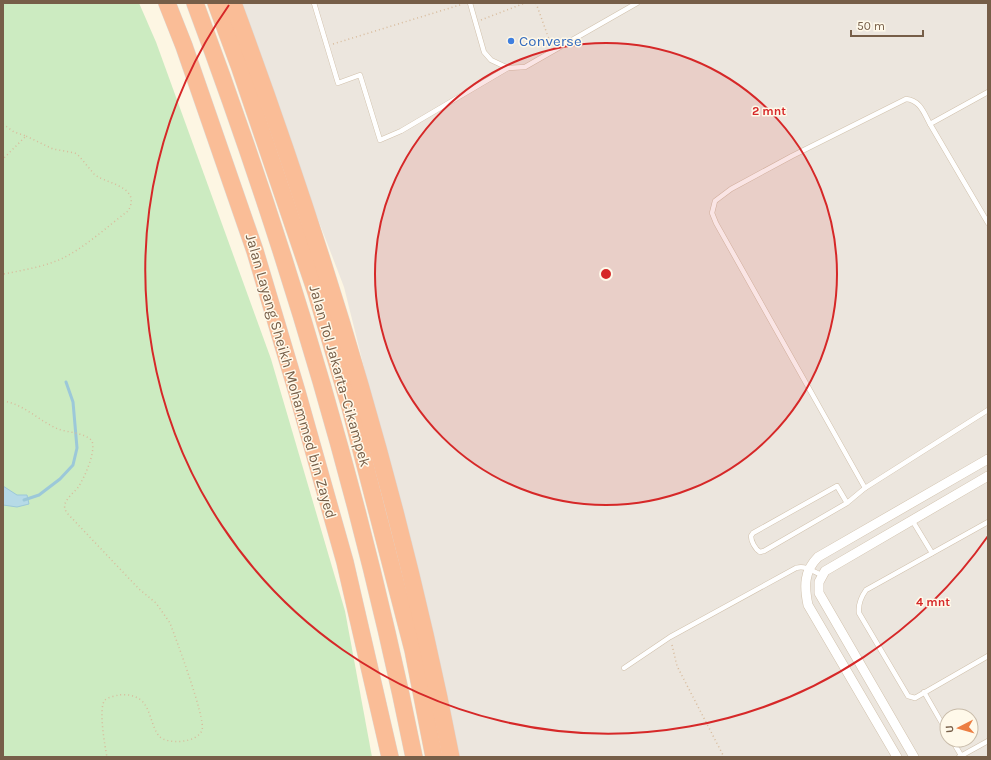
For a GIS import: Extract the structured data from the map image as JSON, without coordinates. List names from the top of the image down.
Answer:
{
  "streets": {
    "highway": ["Jalan Layang Sheikh Mohammed bin Zayed", "Jalan Tol Jakarta–Cikampek"]
  },
  "places": ["Converse"],
  "scale_bar": "50 m",
  "north": "left",
  "rings": ["2 mnt", "4 mnt"]
}
